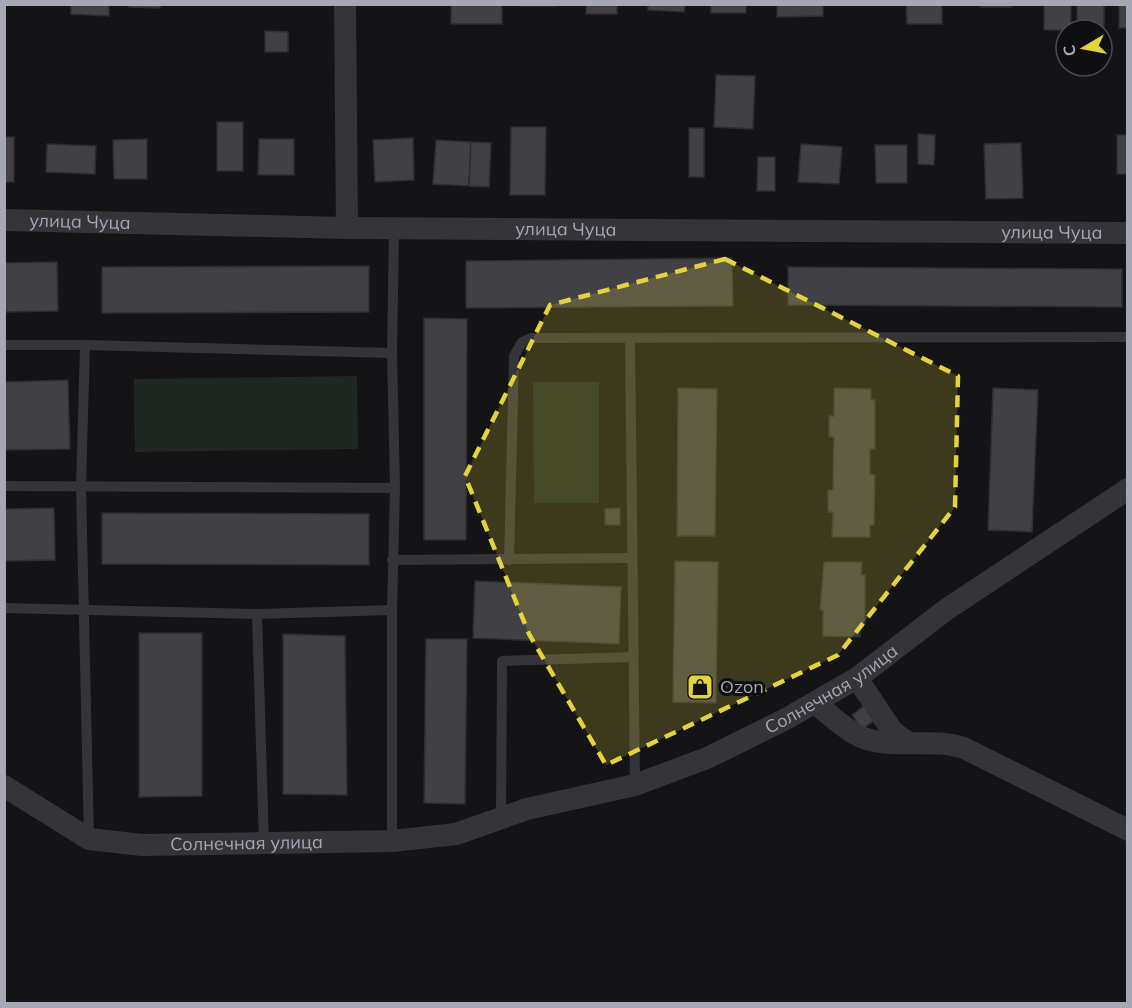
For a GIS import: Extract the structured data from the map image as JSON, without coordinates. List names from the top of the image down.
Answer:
{
  "streets": {
    "street": ["улица Чуца", "Солнечная улица"]
  },
  "places": {
    "shop": ["Ozon"]
  },
  "north": "left"
}
